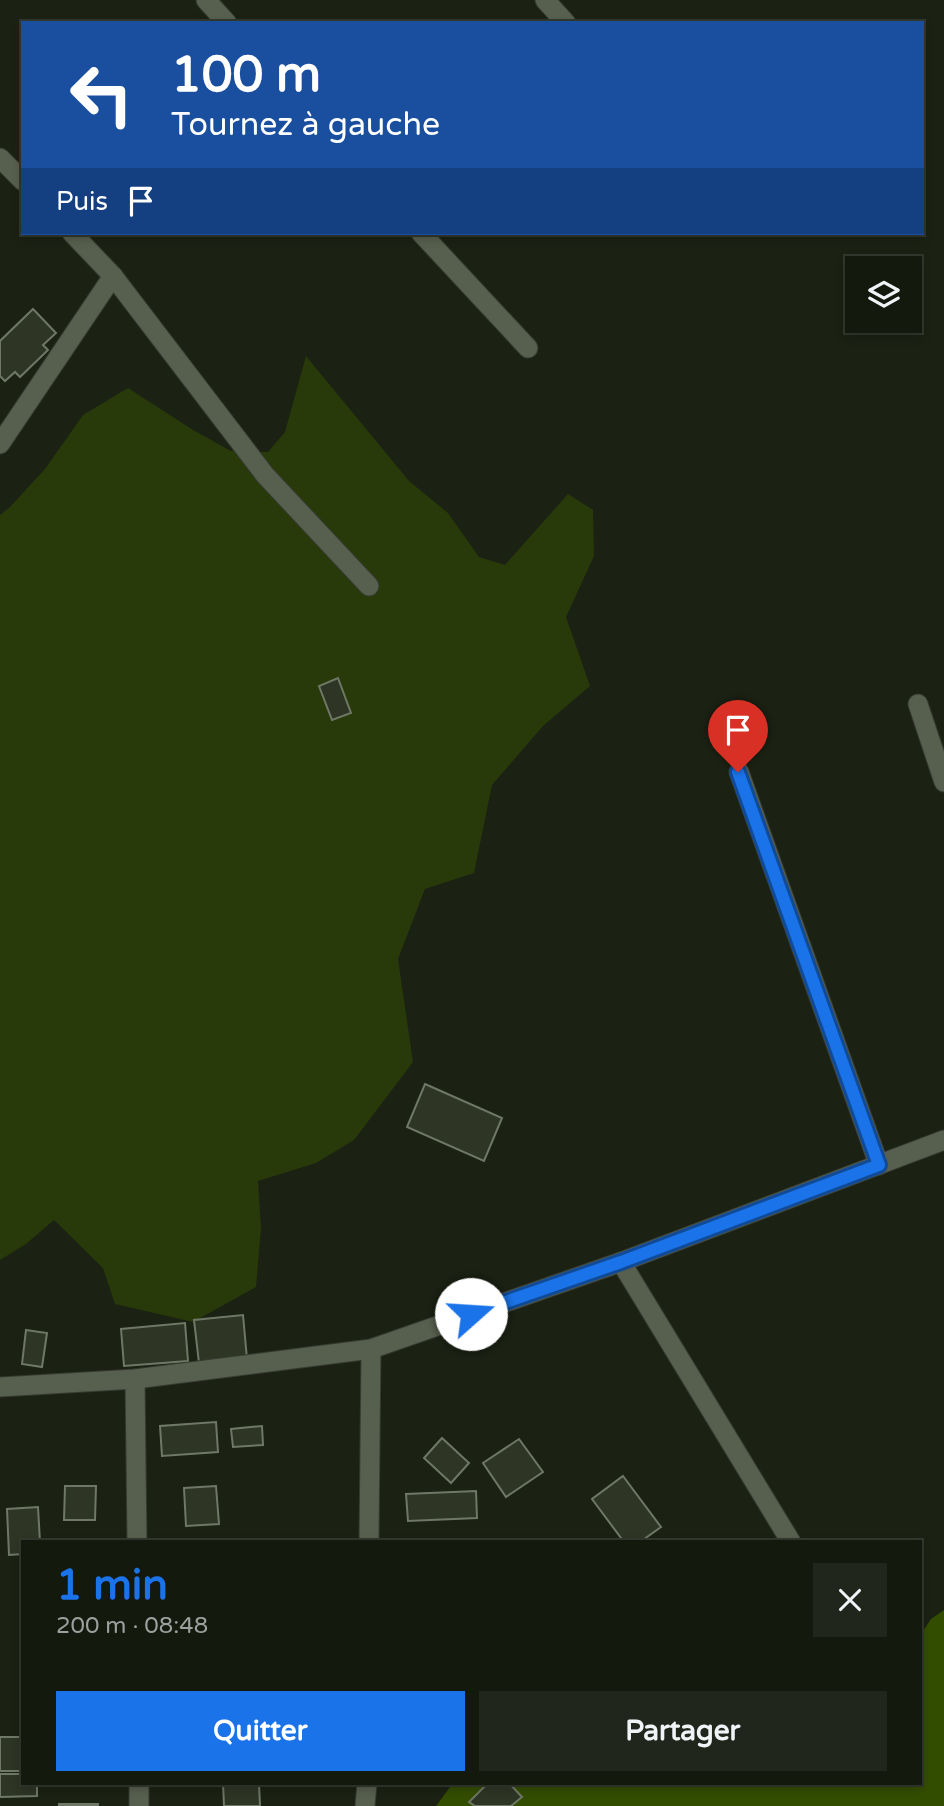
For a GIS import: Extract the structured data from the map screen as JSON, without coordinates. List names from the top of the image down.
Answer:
{
  "page": {
    "turn": ["100 m", "Tournez à gauche"],
    "then": "Puis",
    "heading": ["1 min", "200 m · 08:48"],
    "buttons": ["Quitter", "Partager"]
  }
}
